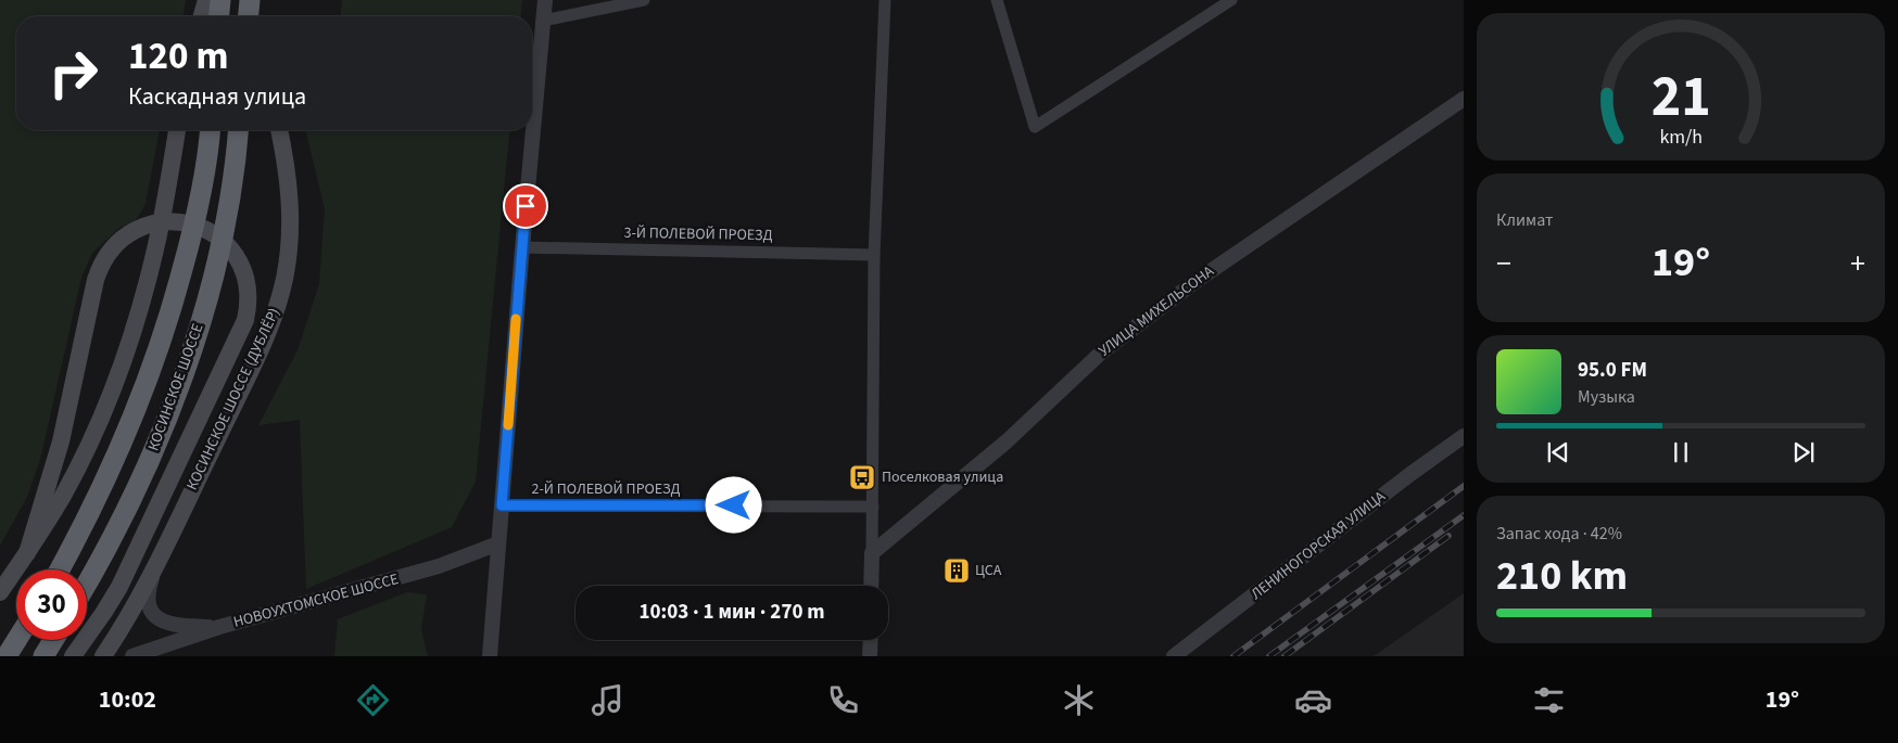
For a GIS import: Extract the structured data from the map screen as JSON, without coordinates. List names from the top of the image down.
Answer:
{
  "streets": {
    "highway": ["КОСИНСКОЕ ШОССЕ"],
    "main road": ["КОСИНСКОЕ ШОССЕ (ДУБЛЁР)"],
    "street": [
      "3-Й ПОЛЕВОЙ ПРОЕЗД",
      "УЛИЦА МИХЕЛЬСОНА",
      "2-Й ПОЛЕВОЙ ПРОЕЗД",
      "ЛЕНИНОГОРСКАЯ УЛИЦА",
      "НОВОУХТОМСКОЕ ШОССЕ"
    ]
  },
  "places": {
    "bus stop": ["Поселковая улица"],
    "building": ["ЦСА"]
  },
  "page": {
    "turn": ["120 m", "Каскадная улица"],
    "tile": [
      "Климат",
      ["Запас хода · 42%", "210 km"]
    ],
    "heat": ["−", "19°", "+"],
    "song": ["95.0 FM", "Музыка"],
    "limit": "30",
    "trip": "10:03 · 1 мин · 270 m",
    "tabs": ["10:02", "19°"],
    "gauge": ["21", "km/h"]
  }
}
